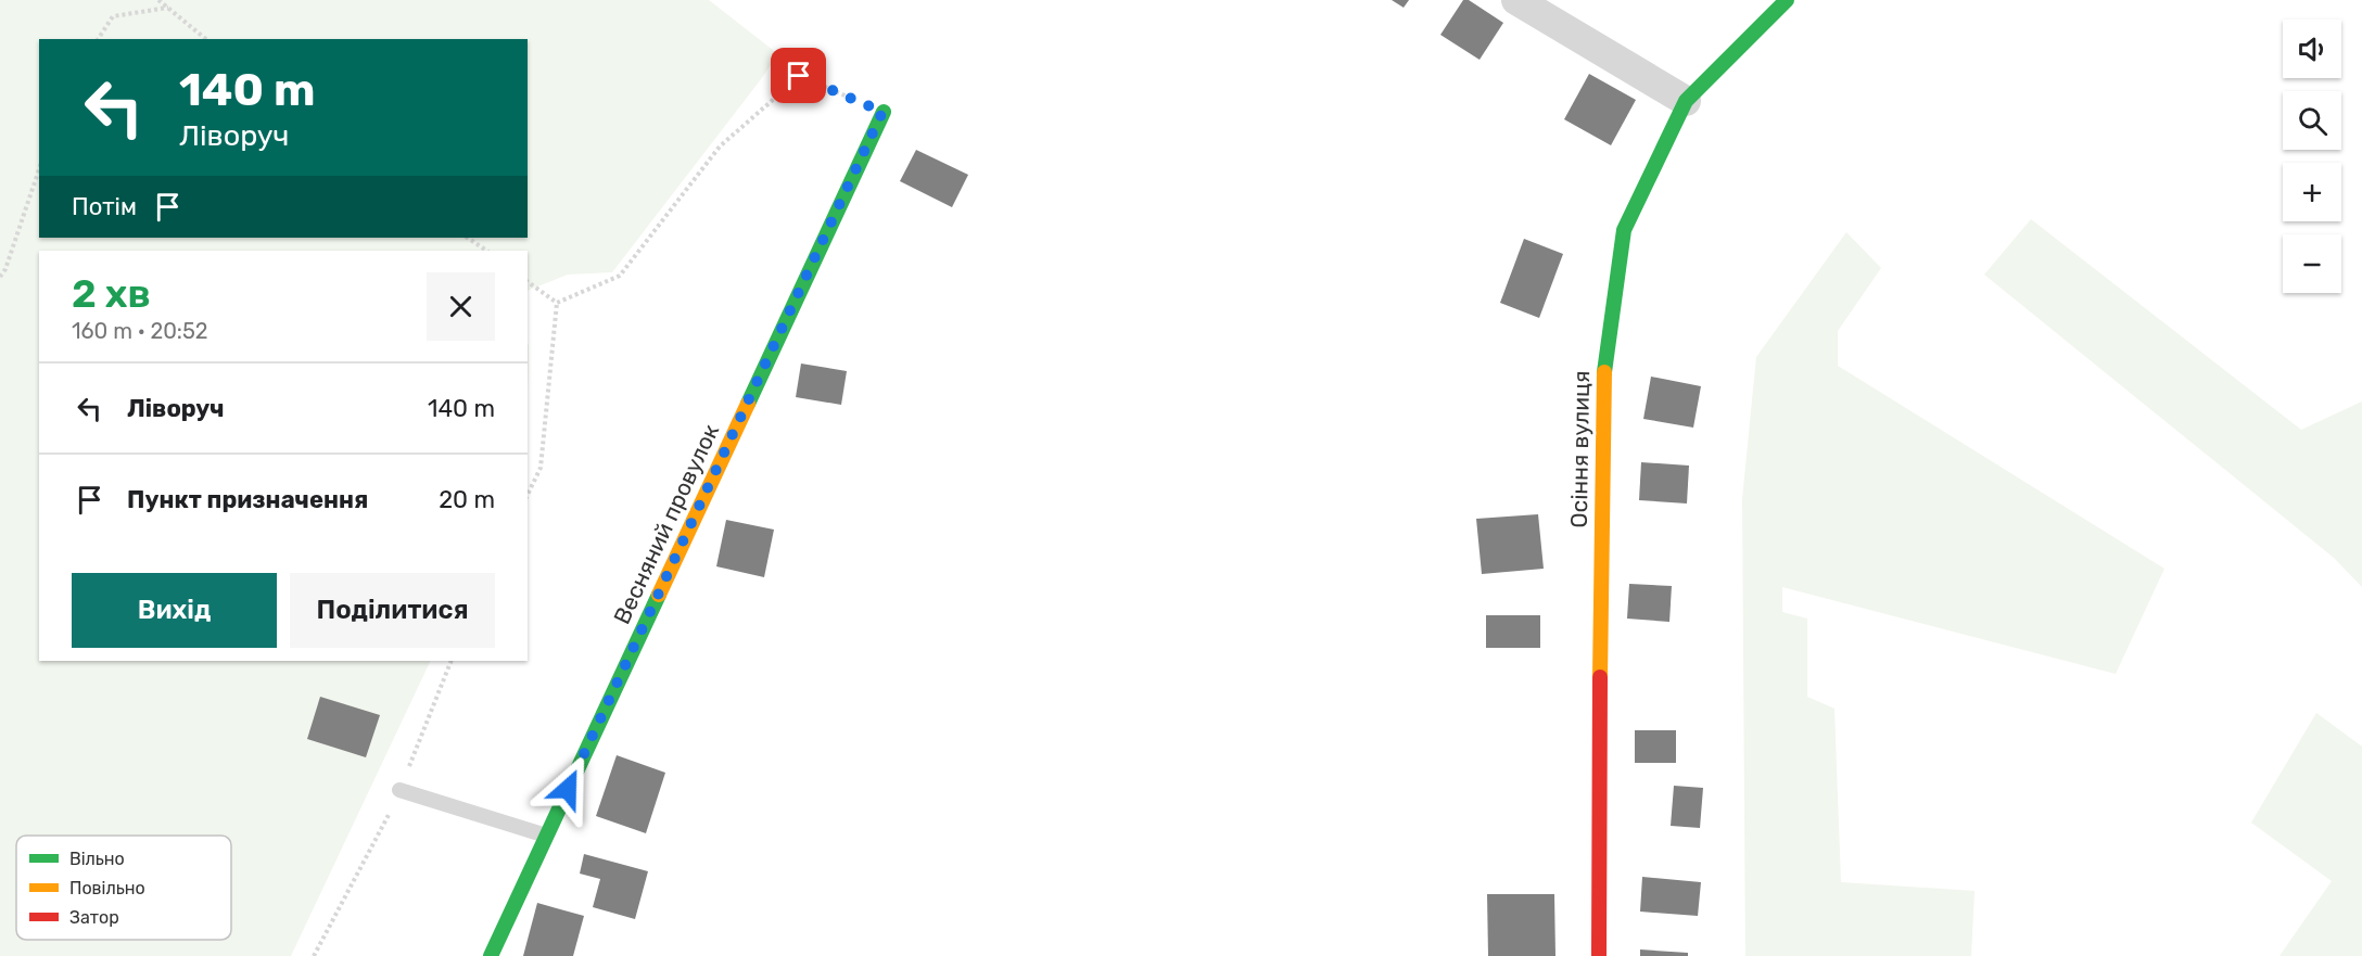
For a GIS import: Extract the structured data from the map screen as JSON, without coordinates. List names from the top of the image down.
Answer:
{
  "streets": {
    "street": ["Осіння вулиця", "Весняний провулок"]
  },
  "legend": ["Вільно", "Повільно", "Затор"],
  "page": {
    "map_buttons": ["+", "−"],
    "turn": ["140 m", "Ліворуч"],
    "then": "Потім",
    "heading": ["2 хв", "160 m · 20:52"],
    "list": [
      {
        "name": "Ліворуч",
        "value": "140 m"
      },
      {
        "name": "Пункт призначення",
        "value": "20 m"
      }
    ],
    "buttons": ["Вихід", "Поділитися"]
  }
}
